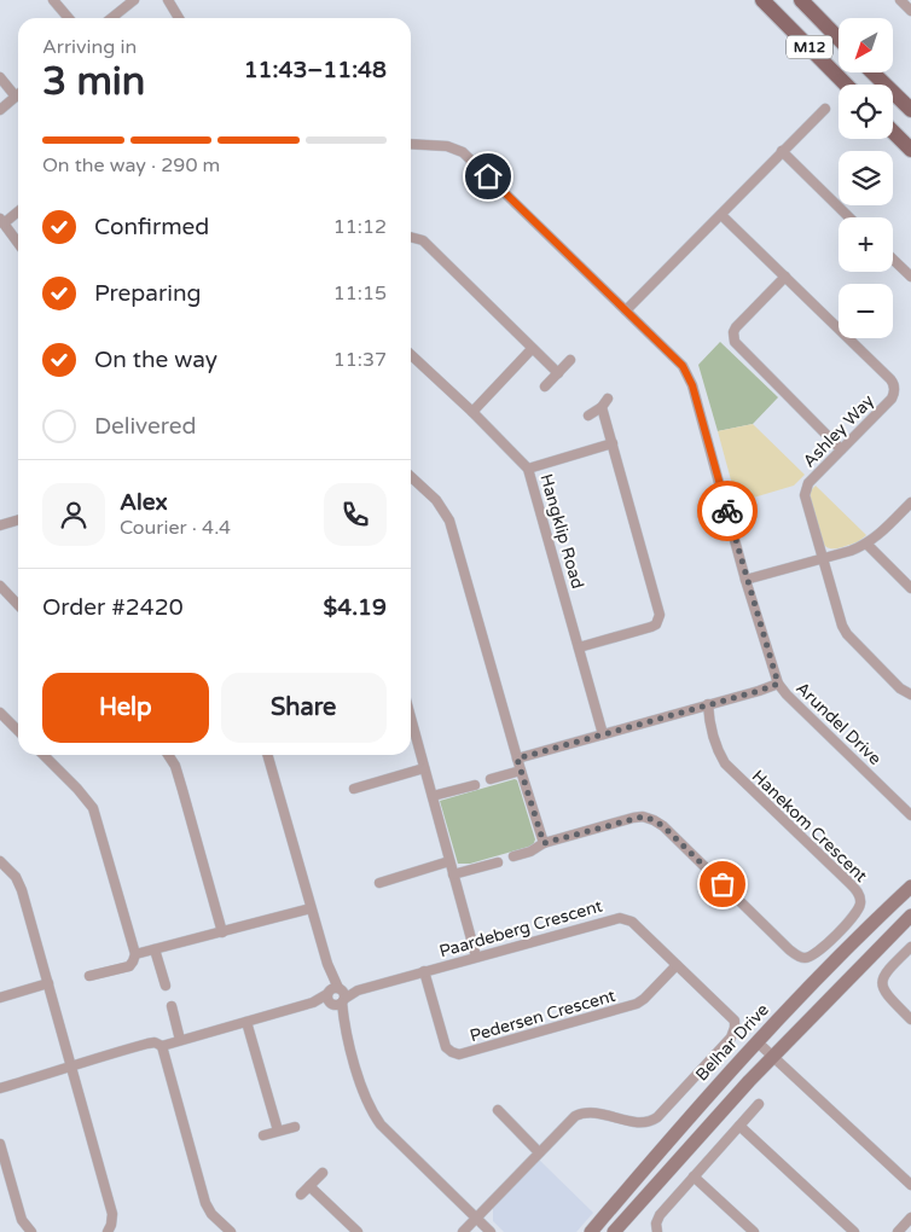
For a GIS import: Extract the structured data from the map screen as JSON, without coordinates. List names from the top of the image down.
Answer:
{
  "streets": {
    "main road": ["M12", "Belhar Drive"],
    "street": [
      "Ashley Way",
      "Hangklip Road",
      "Arundel Drive",
      "Hanekom Crescent",
      "Paardeberg Crescent",
      "Pedersen Crescent"
    ]
  },
  "crossings": [
    ["Paardeberg Crescent", "Pedersen Crescent"]
  ],
  "north": "bottom left",
  "page": {
    "map_buttons": ["+", "−"],
    "heading": ["3 min", "Arriving in", "11:43–11:48"],
    "panel": [
      "Alex",
      "Courier · 4.4",
      "Order #2420",
      "$4.19"
    ],
    "bar": "On the way · 290 m",
    "list": [
      ["Confirmed", "11:12"],
      ["Preparing", "11:15"],
      ["On the way", "11:37"],
      "Delivered"
    ],
    "buttons": ["Help", "Share"]
  }
}
